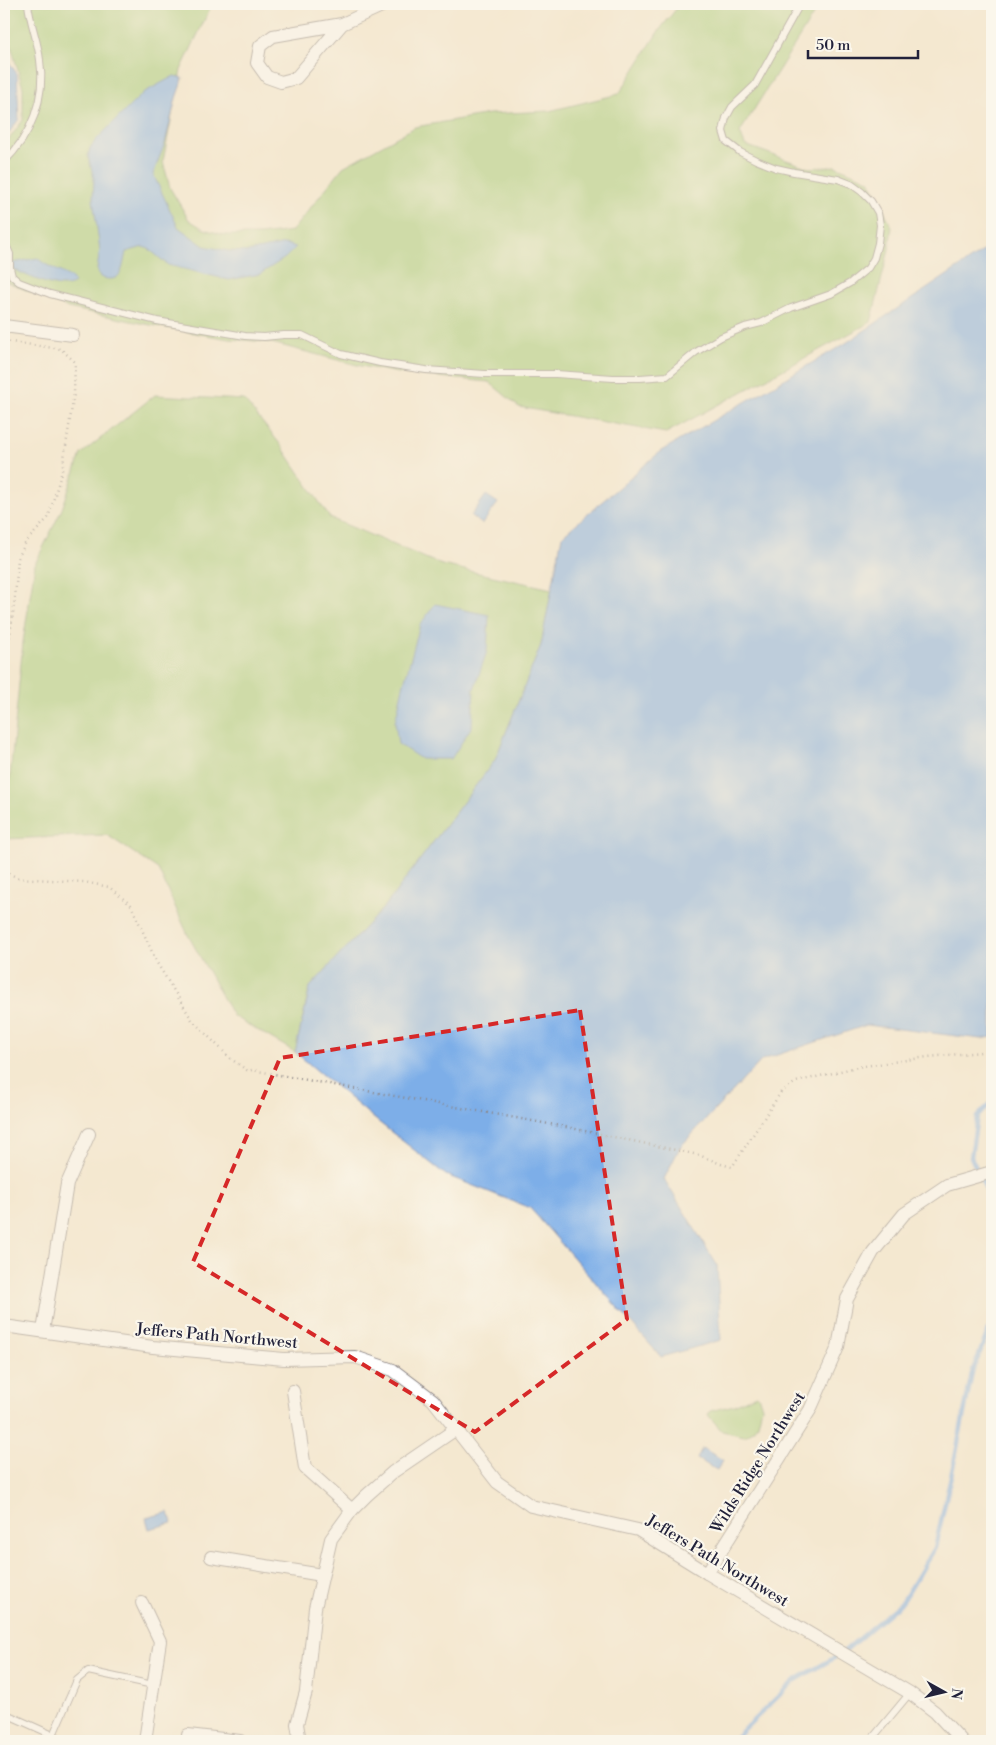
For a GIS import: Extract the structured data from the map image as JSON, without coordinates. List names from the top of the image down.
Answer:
{
  "streets": {
    "street": ["Jeffers Path Northwest", "Wilds Ridge Northwest"]
  },
  "crossings": [
    ["Jeffers Path Northwest", "Wilds Ridge Northwest"]
  ],
  "scale_bar": "50 m",
  "north": "right"
}
